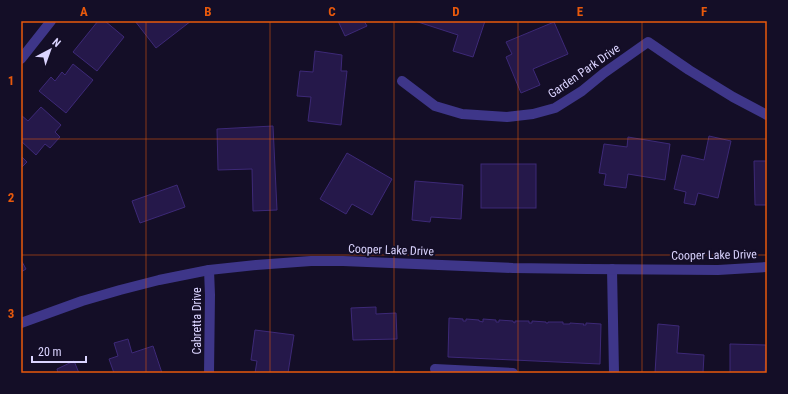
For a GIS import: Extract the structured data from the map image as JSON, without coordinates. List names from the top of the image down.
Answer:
{
  "streets": {
    "street": ["Garden Park Drive", "Cooper Lake Drive", "Cabretta Drive"]
  },
  "crossings": [
    ["Cooper Lake Drive", "Cabretta Drive"]
  ],
  "scale_bar": "20 m",
  "north": "top right",
  "grid": {
    "columns": [
      "A",
      "B",
      "C",
      "D",
      "E",
      "F"
    ],
    "rows": ["1", "2", "3"]
  }
}
